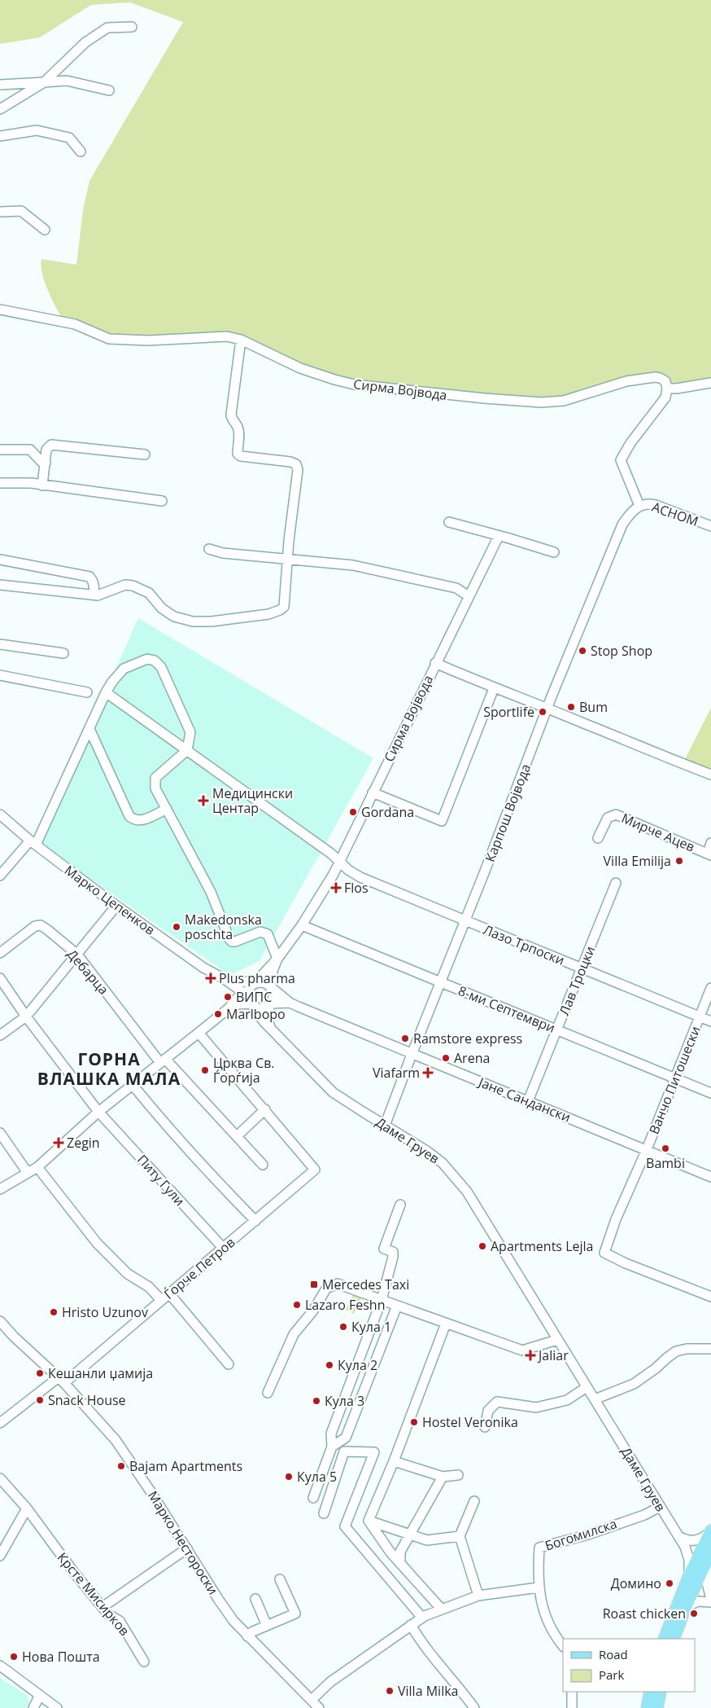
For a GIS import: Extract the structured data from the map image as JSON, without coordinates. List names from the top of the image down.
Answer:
{
  "streets": {
    "street": [
      "Сирма Војвода",
      "АСНОМ",
      "Карпош Војвода",
      "Мирче Ацев",
      "Марко Цепенков",
      "Лазо Трпоски",
      "Дебарца",
      "Лав Троцки",
      "8-ми Септември",
      "Ванчо Питошески",
      "Јане Сандански",
      "Даме Груев",
      "Питу Гули",
      "Ѓорче Петров",
      "Богомилска",
      "Марко Нестороски",
      "Крсте Мисирков"
    ]
  },
  "crossings": [
    ["Сирма Војвода", "Лазо Трпоски"],
    ["Сирма Војвода", "8-ми Септември"],
    ["Сирма Војвода", "Јане Сандански"],
    ["Сирма Војвода", "Даме Груев"],
    ["АСНОМ", "Карпош Војвода"],
    ["Карпош Војвода", "Лазо Трпоски"],
    ["Карпош Војвода", "8-ми Септември"],
    ["Карпош Војвода", "Јане Сандански"],
    ["Карпош Војвода", "Даме Груев"],
    ["Лазо Трпоски", "Лав Троцки"],
    ["Лазо Трпоски", "Ванчо Питошески"],
    ["Лав Троцки", "8-ми Септември"],
    ["Лав Троцки", "Јане Сандански"],
    ["8-ми Септември", "Ванчо Питошески"],
    ["Ванчо Питошески", "Јане Сандански"],
    ["Јане Сандански", "Даме Груев"],
    ["Даме Груев", "Богомилска"],
    ["Питу Гули", "Ѓорче Петров"],
    ["Ѓорче Петров", "Марко Нестороски"]
  ],
  "districts": ["ГОРНА ВЛАШКА МАЛА"],
  "places": {
    "other": [
      "Stop Shop",
      "Bum",
      "Sportlife",
      "Gordana",
      "Villa Emilija",
      "Makedonska poschta",
      "ВИПС",
      "Marlbopo",
      "Ramstore express",
      "Arena",
      "Црква Св. Ѓoрѓијa",
      "Bambi",
      "Apartments Lejla",
      "Lazaro Feshn",
      "Hristo Uzunov",
      "Кула 1",
      "Кула 2",
      "Кешанли џамија",
      "Snack House",
      "Кула 3",
      "Hostel Veronika",
      "Bajam Apartments",
      "Кула 5",
      "Домино",
      "Roast chicken",
      "Нова Пошта",
      "Villa Milka"
    ],
    "health": [
      "Медицински Центар",
      "Flos",
      "Plus pharma",
      "Viafarm",
      "Zegin",
      "Jaliar"
    ],
    "transit": ["Mercedes Taxi"]
  },
  "legend": ["Road", "Park"]
}
